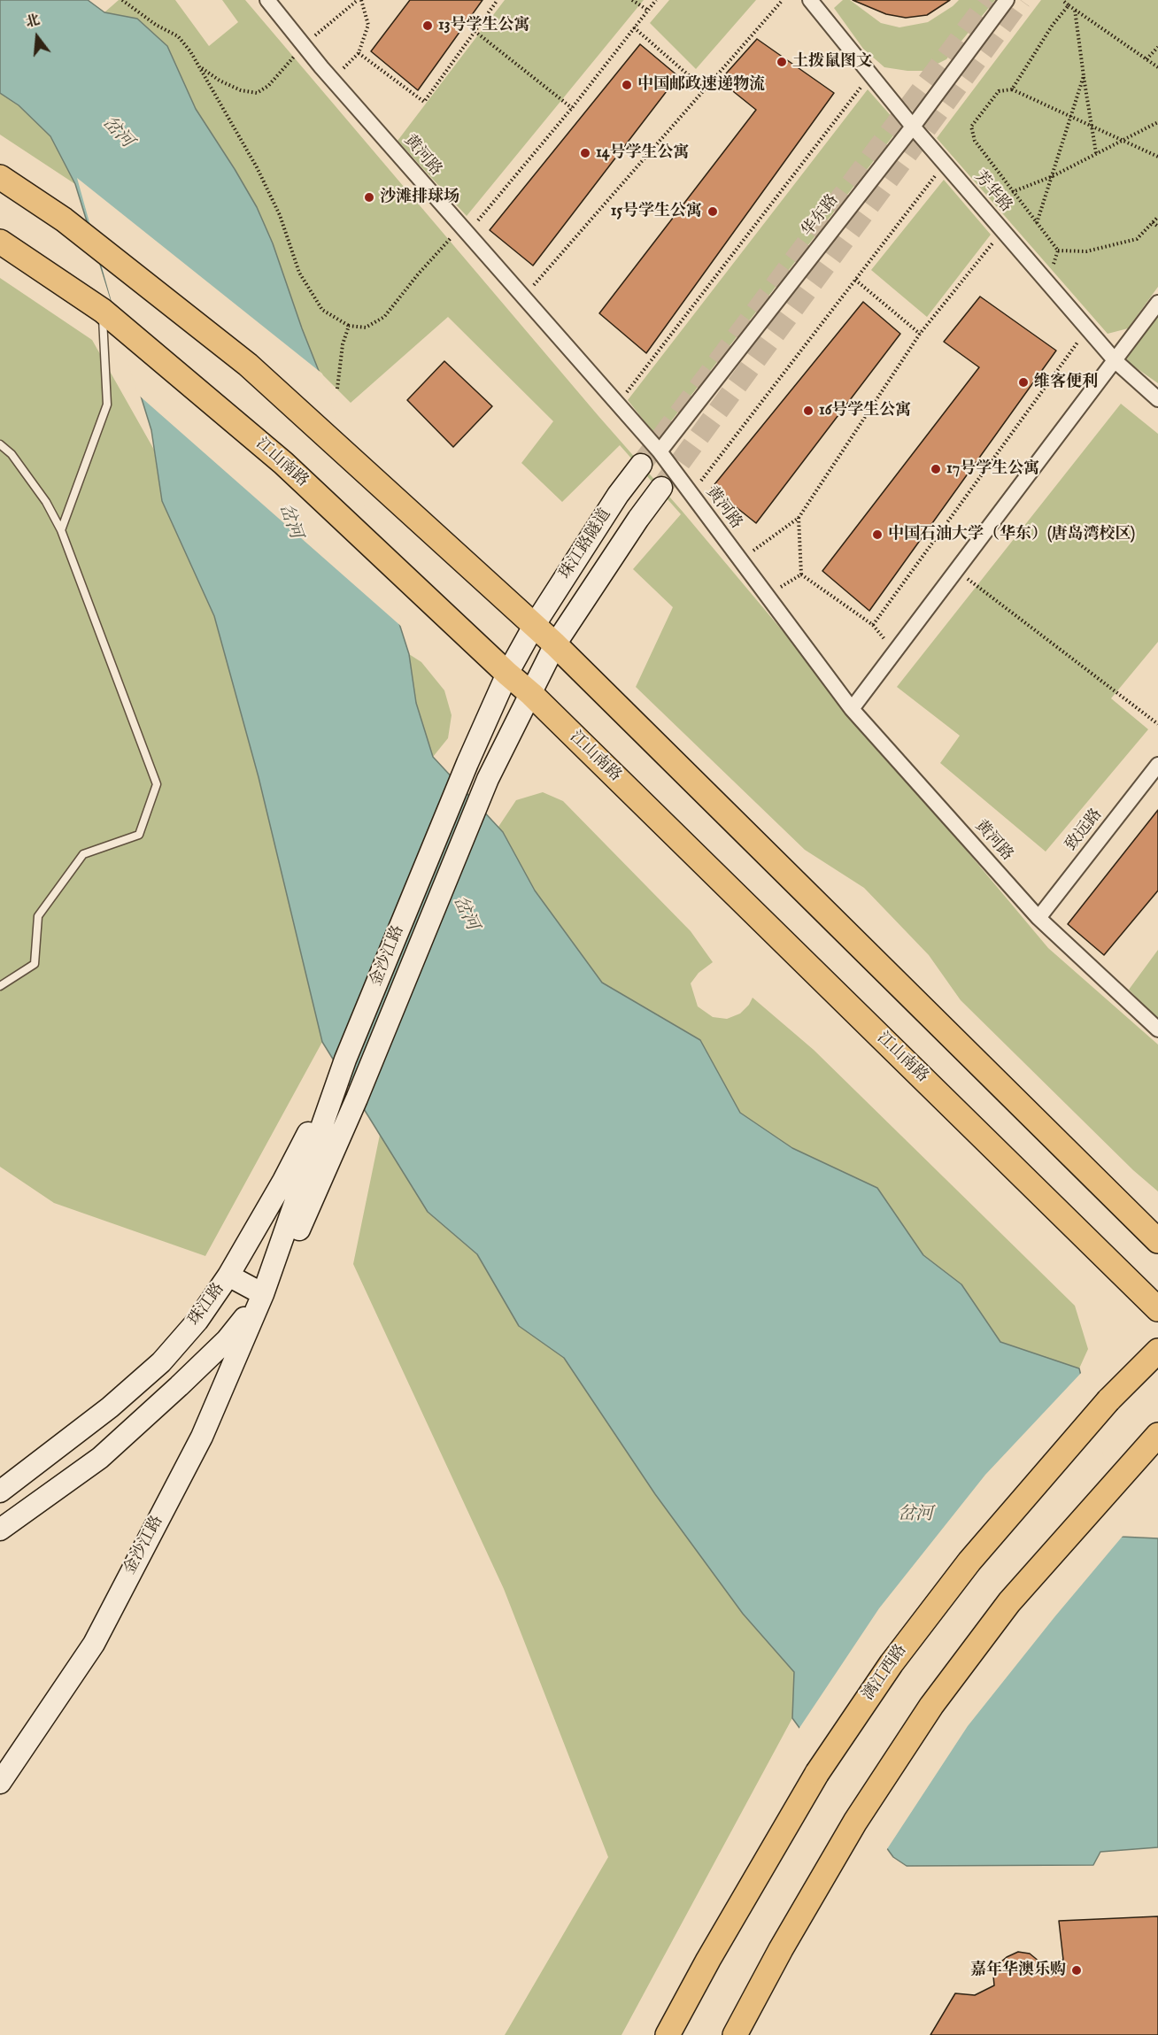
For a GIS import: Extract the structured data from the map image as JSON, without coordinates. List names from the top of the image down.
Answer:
{
  "streets": {
    "main road": [
      "江山南路",
      "珠江路隧道",
      "金沙江路",
      "珠江路",
      "漓江西路"
    ],
    "street": [
      "黄河路",
      "芳华路",
      "华东路",
      "致远路"
    ]
  },
  "crossings": [
    ["黄河路", "华东路"],
    ["黄河路", "致远路"],
    ["芳华路", "华东路"],
    ["江山南路", "金沙江路"],
    ["珠江路隧道", "金沙江路"],
    ["金沙江路", "珠江路"]
  ],
  "water": ["岔河"],
  "places": [
    "13号学生公寓",
    "土拨鼠图文",
    "中国邮政速递物流",
    "14号学生公寓",
    "沙滩排球场",
    "15号学生公寓",
    "维客便利",
    "16号学生公寓",
    "17号学生公寓",
    "中国石油大学（华东）(唐岛湾校区)",
    "嘉年华澳乐购"
  ],
  "north": "top"
}
